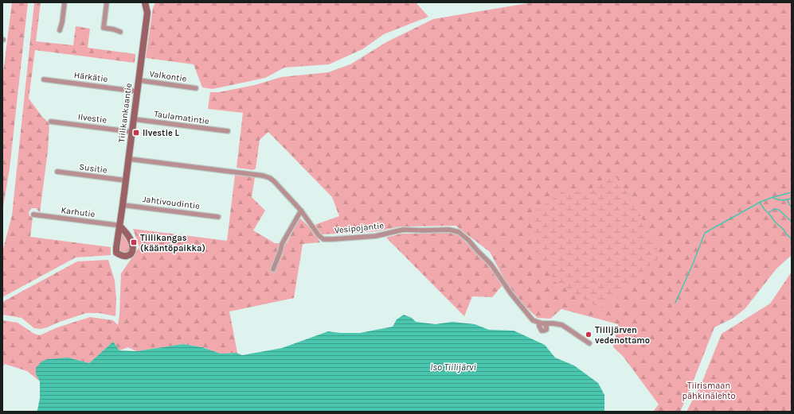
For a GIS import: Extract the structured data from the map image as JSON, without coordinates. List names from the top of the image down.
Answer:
{
  "streets": {
    "street": [
      "Valkontie",
      "Härkätie",
      "Tiilikankaantie",
      "Taulamatintie",
      "Ilvestie",
      "Susitie",
      "Jahtivoudintie",
      "Karhutie",
      "Vesipojantie"
    ]
  },
  "crossings": [
    ["Valkontie", "Tiilikankaantie"],
    ["Härkätie", "Tiilikankaantie"],
    ["Tiilikankaantie", "Taulamatintie"],
    ["Tiilikankaantie", "Ilvestie"],
    ["Tiilikankaantie", "Susitie"],
    ["Tiilikankaantie", "Jahtivoudintie"],
    ["Tiilikankaantie", "Karhutie"],
    ["Tiilikankaantie", "Vesipojantie"]
  ],
  "water": ["Iso Tiilijärvi"],
  "parks": ["Tiirismaan pähkinälehto"],
  "places": {
    "transit": ["Ilvestie L", "Tiilikangas (kääntöpaikka)"],
    "other": ["Tiilijärven vedenottamo"]
  }
}
